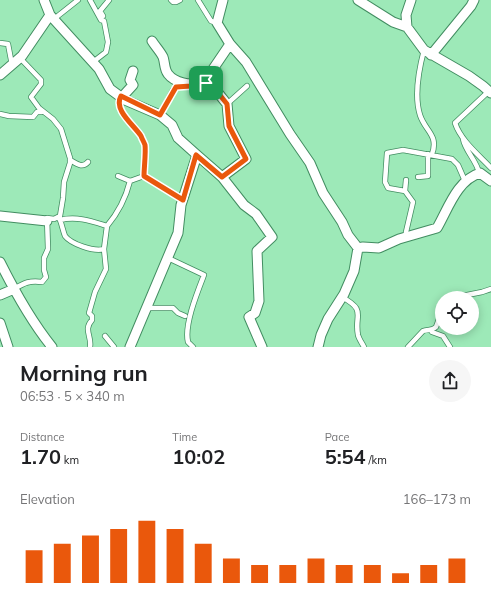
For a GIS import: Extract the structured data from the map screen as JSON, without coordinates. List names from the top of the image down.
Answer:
{
  "page": {
    "heading": ["Morning run", "06:53 · 5 × 340 m"],
    "stats": [
      ["Distance", "1.70 km"],
      ["Time", "10:02"],
      ["Pace", "5:54 /km"]
    ],
    "chart": ["Elevation", "166–173 m"]
  }
}
